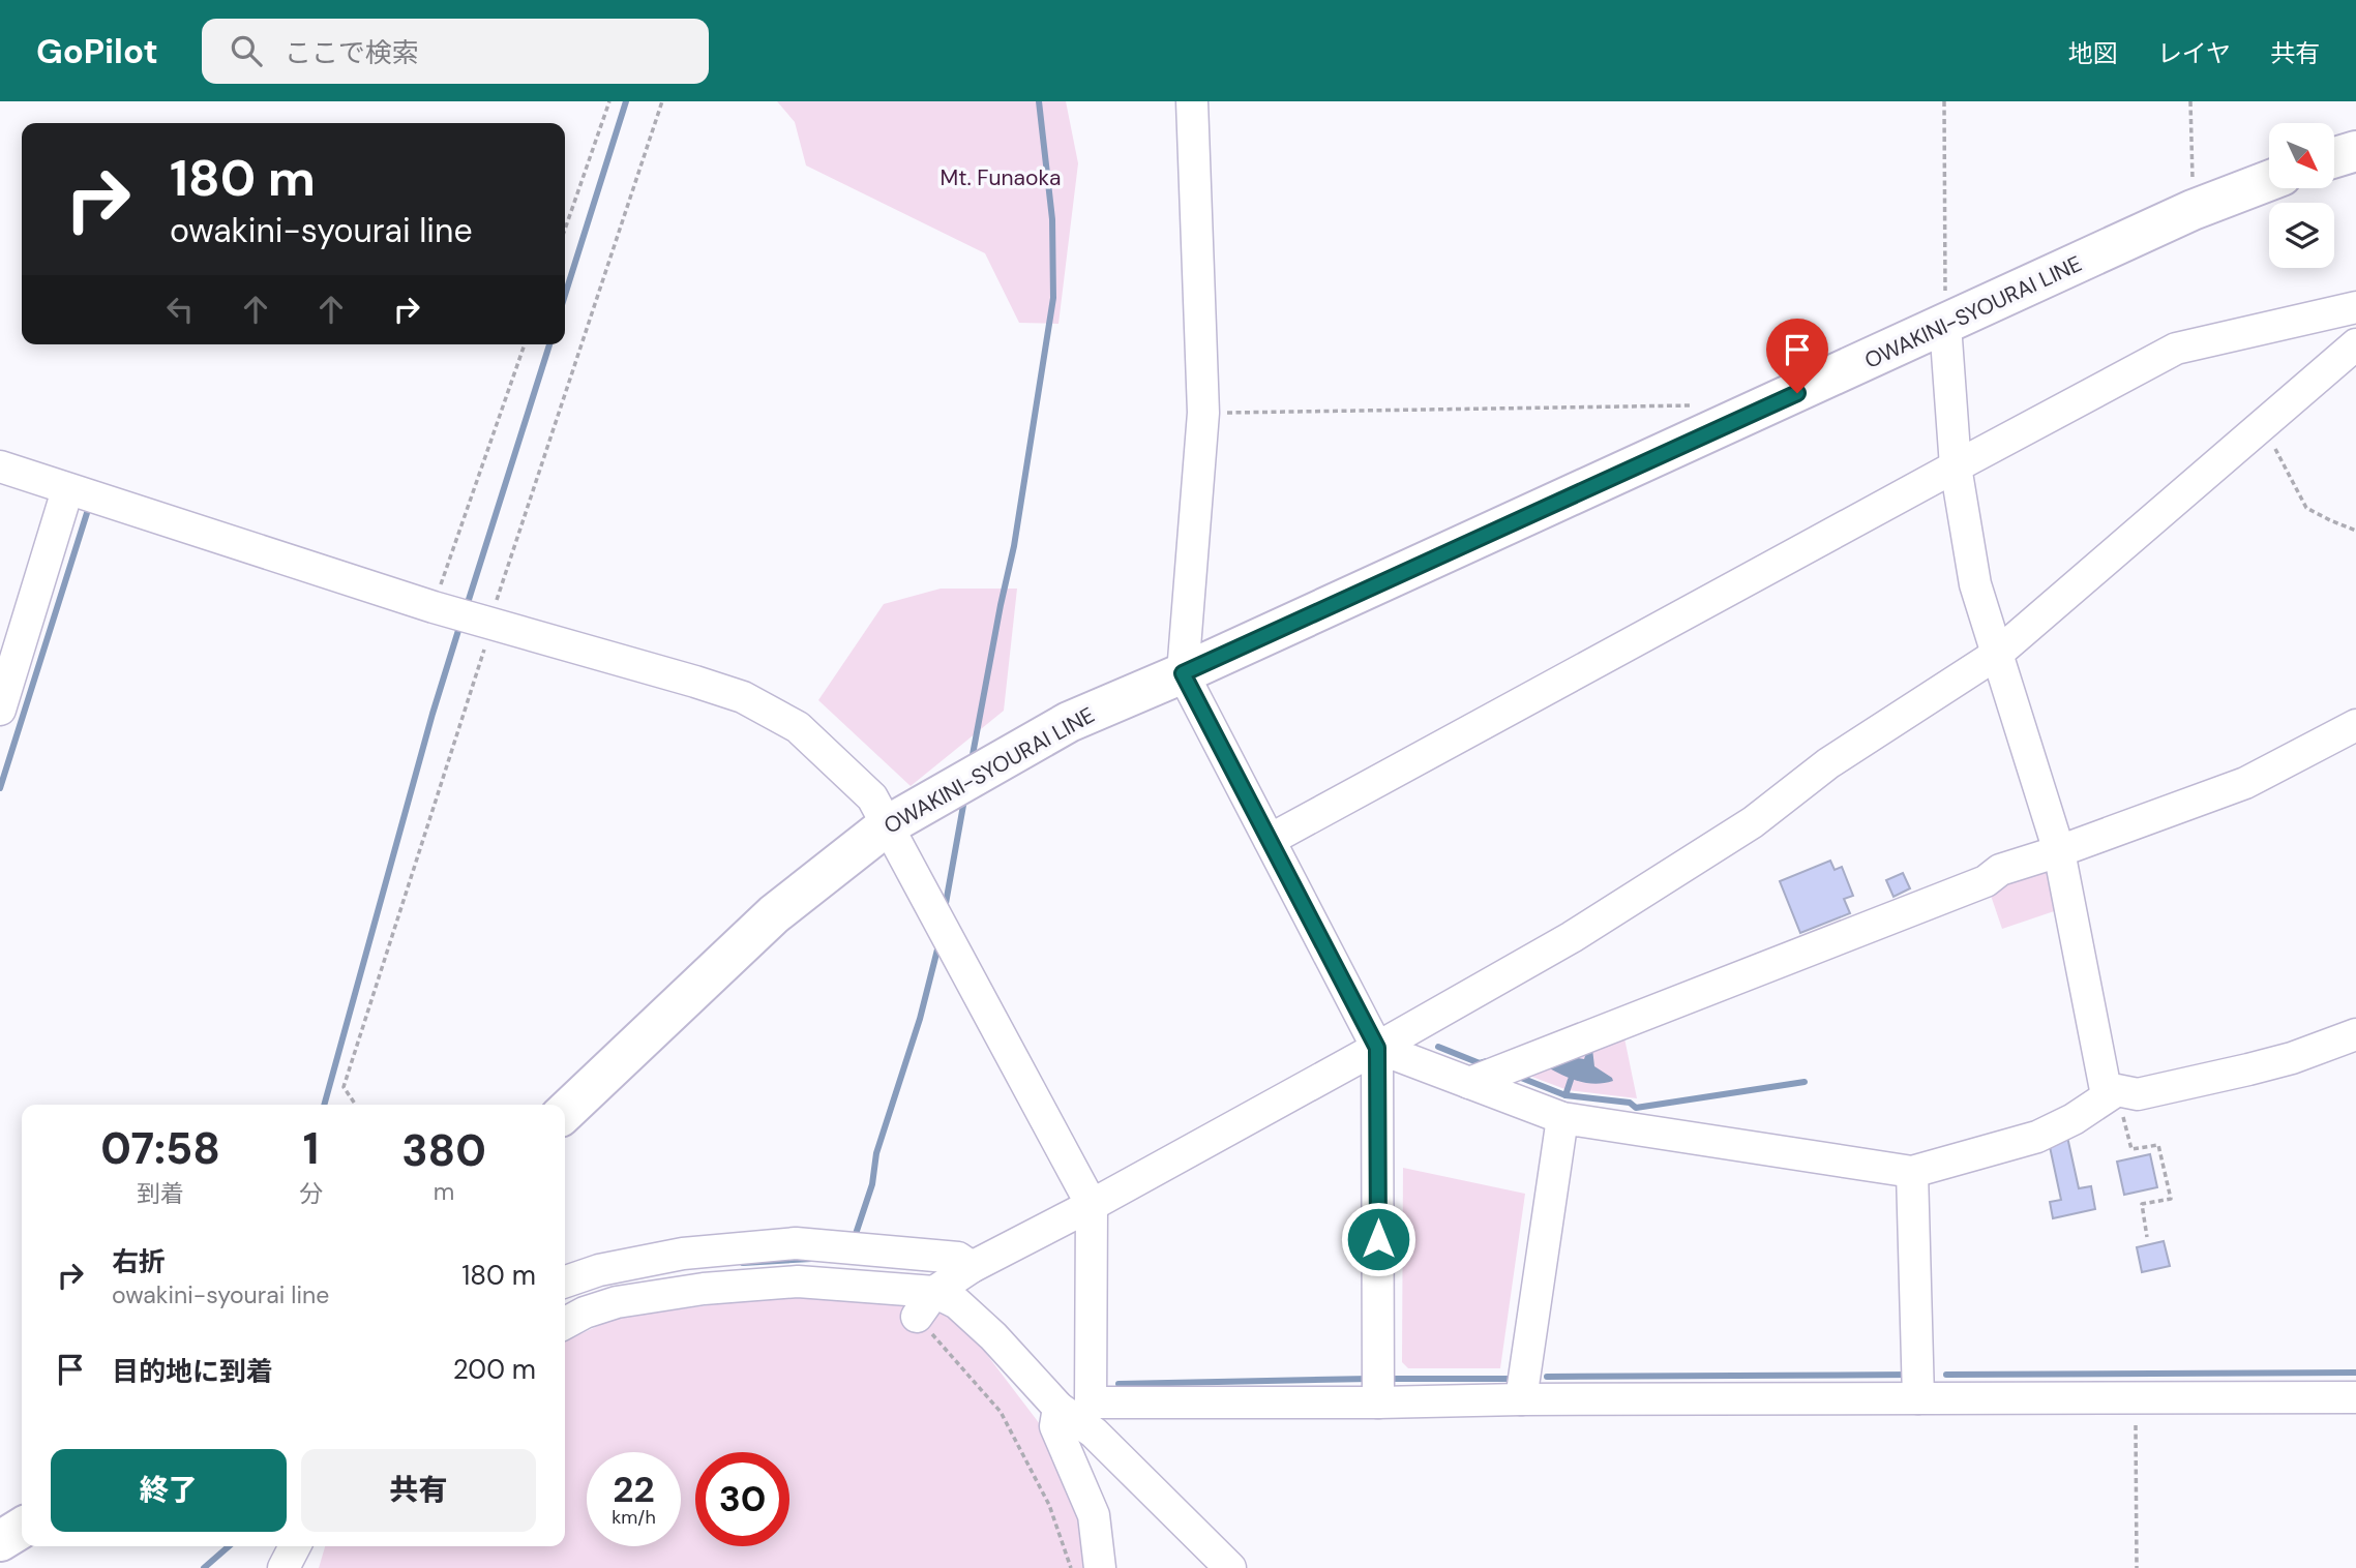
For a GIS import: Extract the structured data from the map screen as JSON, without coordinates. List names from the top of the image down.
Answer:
{
  "streets": {
    "main road": ["OWAKINI-SYOURAI LINE"]
  },
  "parks": ["Mt. Funaoka"],
  "north": "bottom right",
  "page": {
    "header": "GoPilot",
    "search": "ここで検索",
    "nav": ["地図", "レイヤ", "共有"],
    "turn": ["180 m", "owakini-syourai line"],
    "eta": [
      "07:58",
      "到着",
      "1",
      "分",
      "380",
      "m"
    ],
    "list": [
      {
        "name": "右折",
        "note": "owakini-syourai line",
        "value": "180 m"
      },
      {
        "name": "目的地に到着",
        "value": "200 m"
      }
    ],
    "buttons": ["終了", "共有"],
    "speed": "22 km/h",
    "limit": "30"
  }
}
